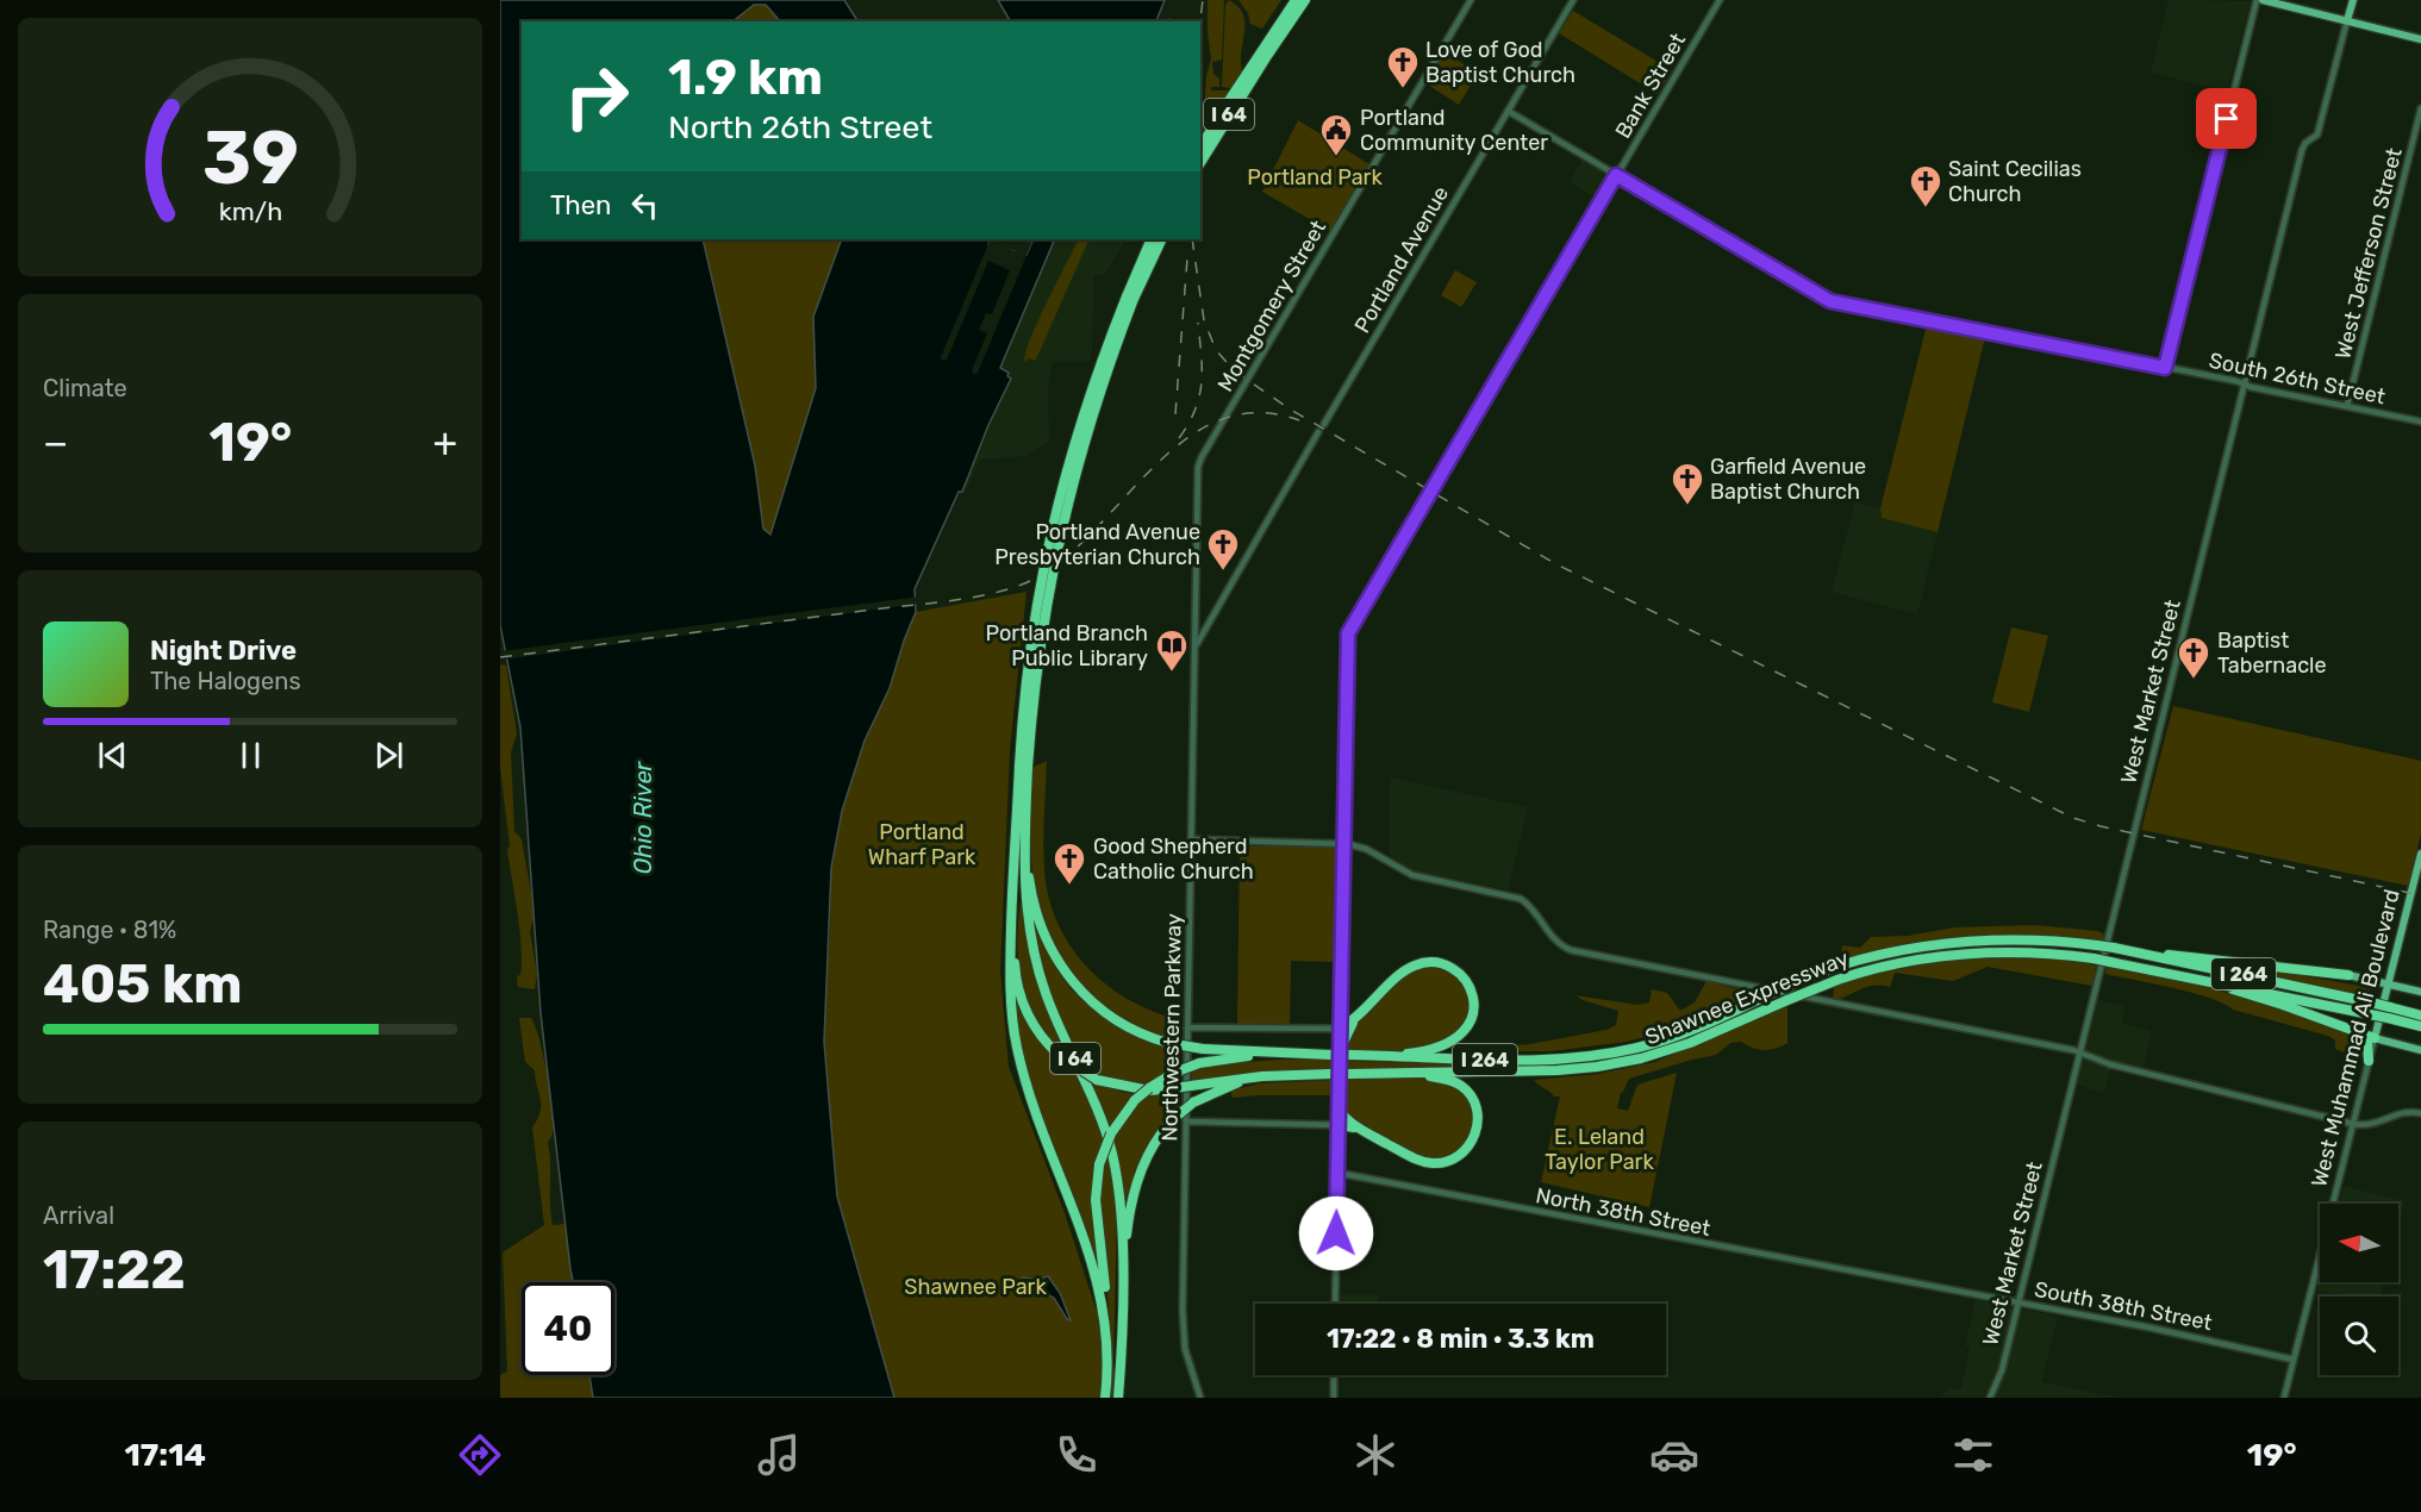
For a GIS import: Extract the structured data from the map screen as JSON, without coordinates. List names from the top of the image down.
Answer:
{
  "streets": {
    "highway": ["I 64", "I 264", "Shawnee Expressway"],
    "main road": ["West Market Street", "West Muhammad Ali Boulevard"],
    "street": [
      "Bank Street",
      "West Jefferson Street",
      "Portland Avenue",
      "Montgomery Street",
      "South 26th Street",
      "Northwestern Parkway",
      "North 38th Street",
      "South 38th Street"
    ]
  },
  "crossings": [
    ["Bank Street", "South 26th Street"],
    ["Bank Street", "Shawnee Expressway"],
    ["Bank Street", "North 38th Street"],
    ["West Jefferson Street", "South 26th Street"],
    ["Portland Avenue", "South 26th Street"],
    ["Montgomery Street", "Northwestern Parkway"],
    ["South 26th Street", "West Market Street"],
    ["West Market Street", "South 38th Street"],
    ["Shawnee Expressway", "West Muhammad Ali Boulevard"],
    ["West Muhammad Ali Boulevard", "South 38th Street"],
    ["North 38th Street", "South 38th Street"]
  ],
  "water": ["Ohio River"],
  "parks": [
    "Portland Park",
    "Portland Wharf Park",
    "E. Leland Taylor Park",
    "Shawnee Park"
  ],
  "places": {
    "church": [
      "Love of God Baptist Church",
      "Saint Cecilias Church",
      "Garfield Avenue Baptist Church",
      "Portland Avenue Presbyterian Church",
      "Baptist Tabernacle",
      "Good Shepherd Catholic Church"
    ],
    "public building": ["Portland Community Center"],
    "library": ["Portland Branch Public Library"]
  },
  "north": "left",
  "page": {
    "turn": ["1.9 km", "North 26th Street"],
    "then": "Then",
    "tile": [
      "Climate",
      ["Range · 81%", "405 km"],
      ["Arrival", "17:22"]
    ],
    "heat": ["−", "19°", "+"],
    "song": ["Night Drive", "The Halogens"],
    "limit": "40",
    "trip": "17:22 · 8 min · 3.3 km",
    "tabs": ["17:14", "19°"],
    "gauge": ["39", "km/h"]
  }
}
